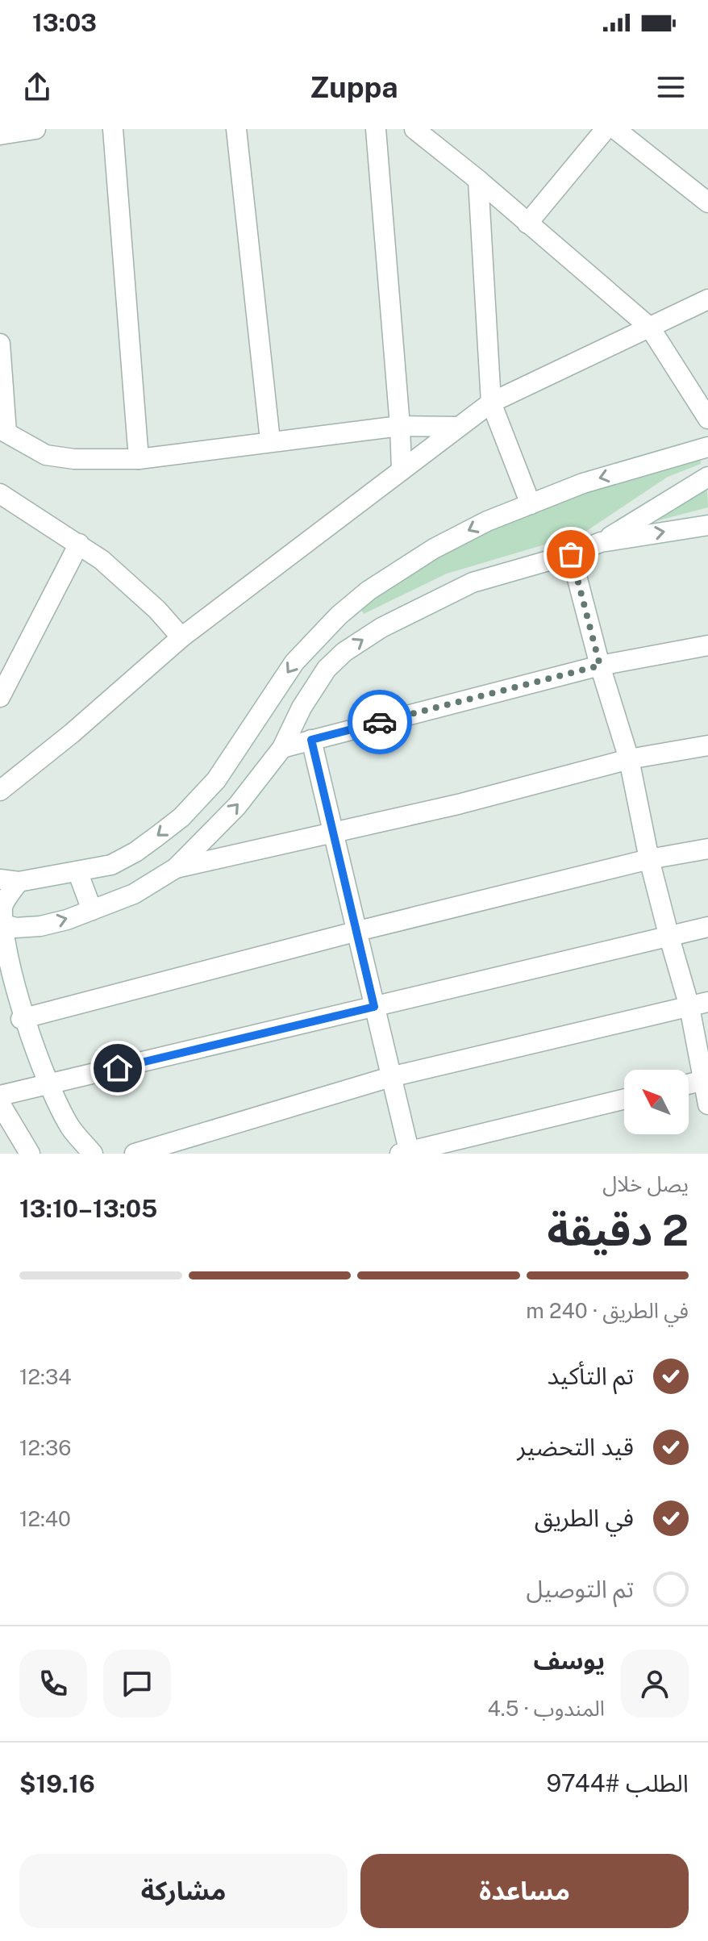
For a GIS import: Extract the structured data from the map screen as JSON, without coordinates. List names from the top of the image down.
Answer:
{
  "north": "top left",
  "page": {
    "status": "13:03",
    "header": "Zuppa",
    "heading": ["2 دقيقة", "يصل خلال", "13:05–13:10"],
    "panel": [
      "يوسف",
      "المندوب · 4.5",
      "الطلب #9744",
      "$19.16"
    ],
    "bar": "في الطريق · 240 m",
    "list": [
      ["تم التأكيد", "12:34"],
      ["قيد التحضير", "12:36"],
      ["في الطريق", "12:40"],
      "تم التوصيل"
    ],
    "buttons": ["مساعدة", "مشاركة"]
  }
}
